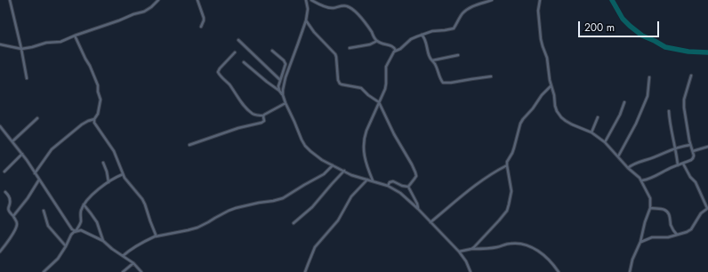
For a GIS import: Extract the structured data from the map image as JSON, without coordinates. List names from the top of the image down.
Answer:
{
  "scale_bar": "200 m"
}
